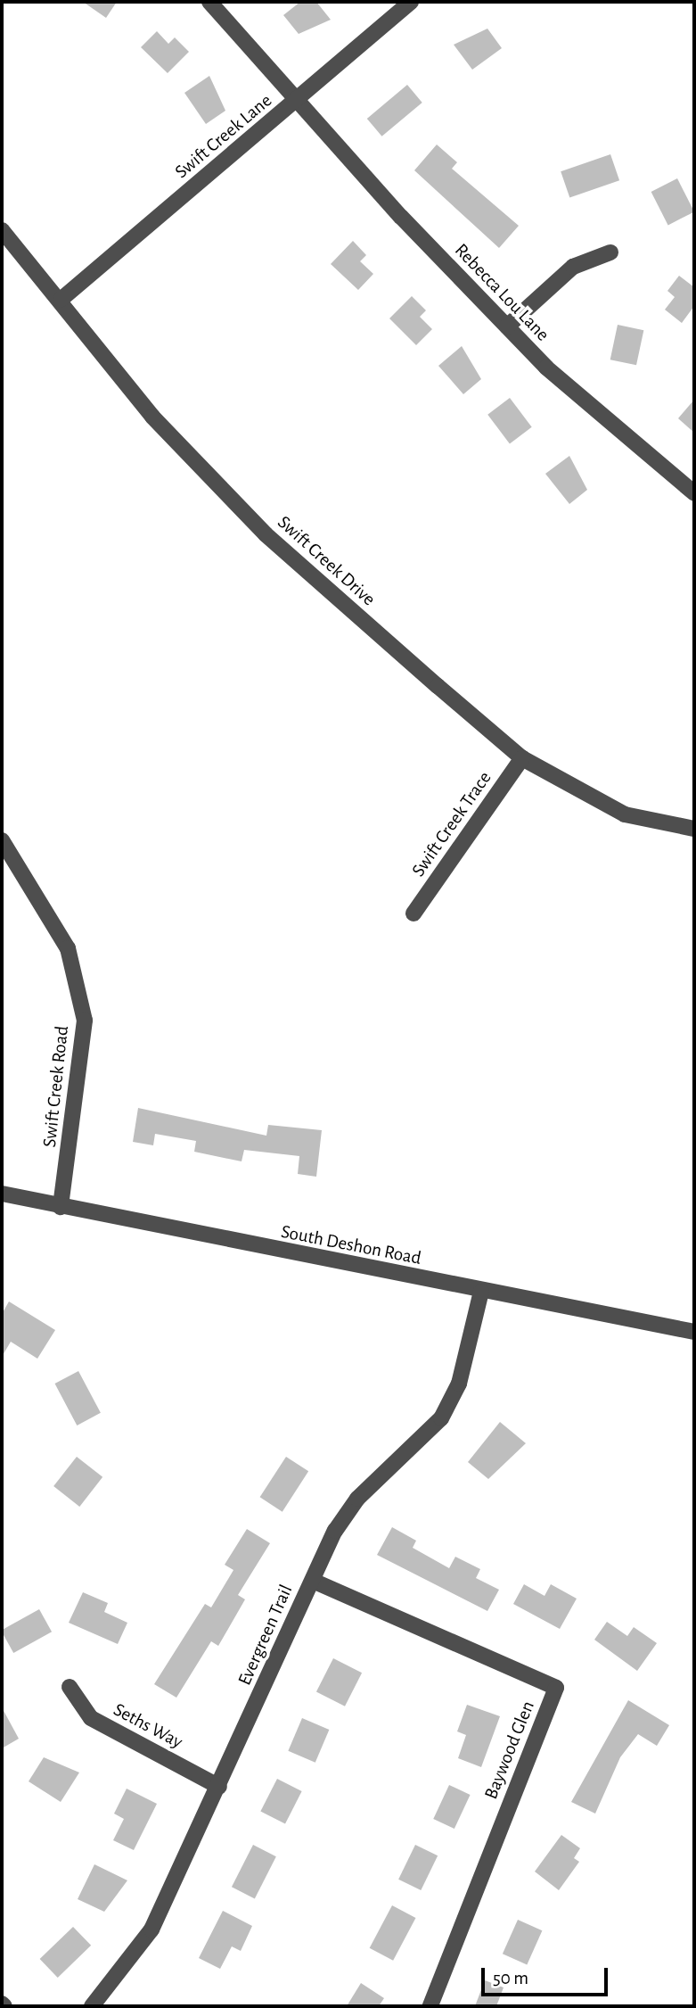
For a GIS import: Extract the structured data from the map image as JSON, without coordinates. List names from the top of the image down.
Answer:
{
  "streets": {
    "street": [
      "Swift Creek Lane",
      "Rebecca Lou Lane",
      "Swift Creek Drive",
      "Swift Creek Trace",
      "Swift Creek Road",
      "South Deshon Road",
      "Evergreen Trail",
      "Seths Way",
      "Baywood Glen"
    ]
  },
  "crossings": [
    ["Swift Creek Lane", "Rebecca Lou Lane"],
    ["Swift Creek Lane", "Swift Creek Drive"],
    ["Swift Creek Drive", "Swift Creek Trace"],
    ["Swift Creek Road", "South Deshon Road"],
    ["South Deshon Road", "Evergreen Trail"],
    ["Evergreen Trail", "Seths Way"],
    ["Evergreen Trail", "Baywood Glen"]
  ],
  "scale_bar": "50 m"
}
